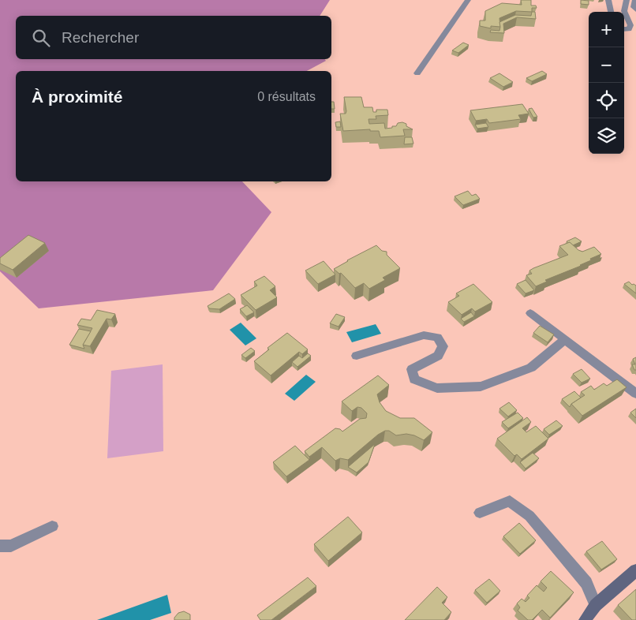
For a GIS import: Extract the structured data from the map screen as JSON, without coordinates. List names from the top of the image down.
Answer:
{
  "page": {
    "map_buttons": ["+", "−"],
    "search": "Rechercher",
    "heading": ["À proximité", "0 résultats"]
  }
}
